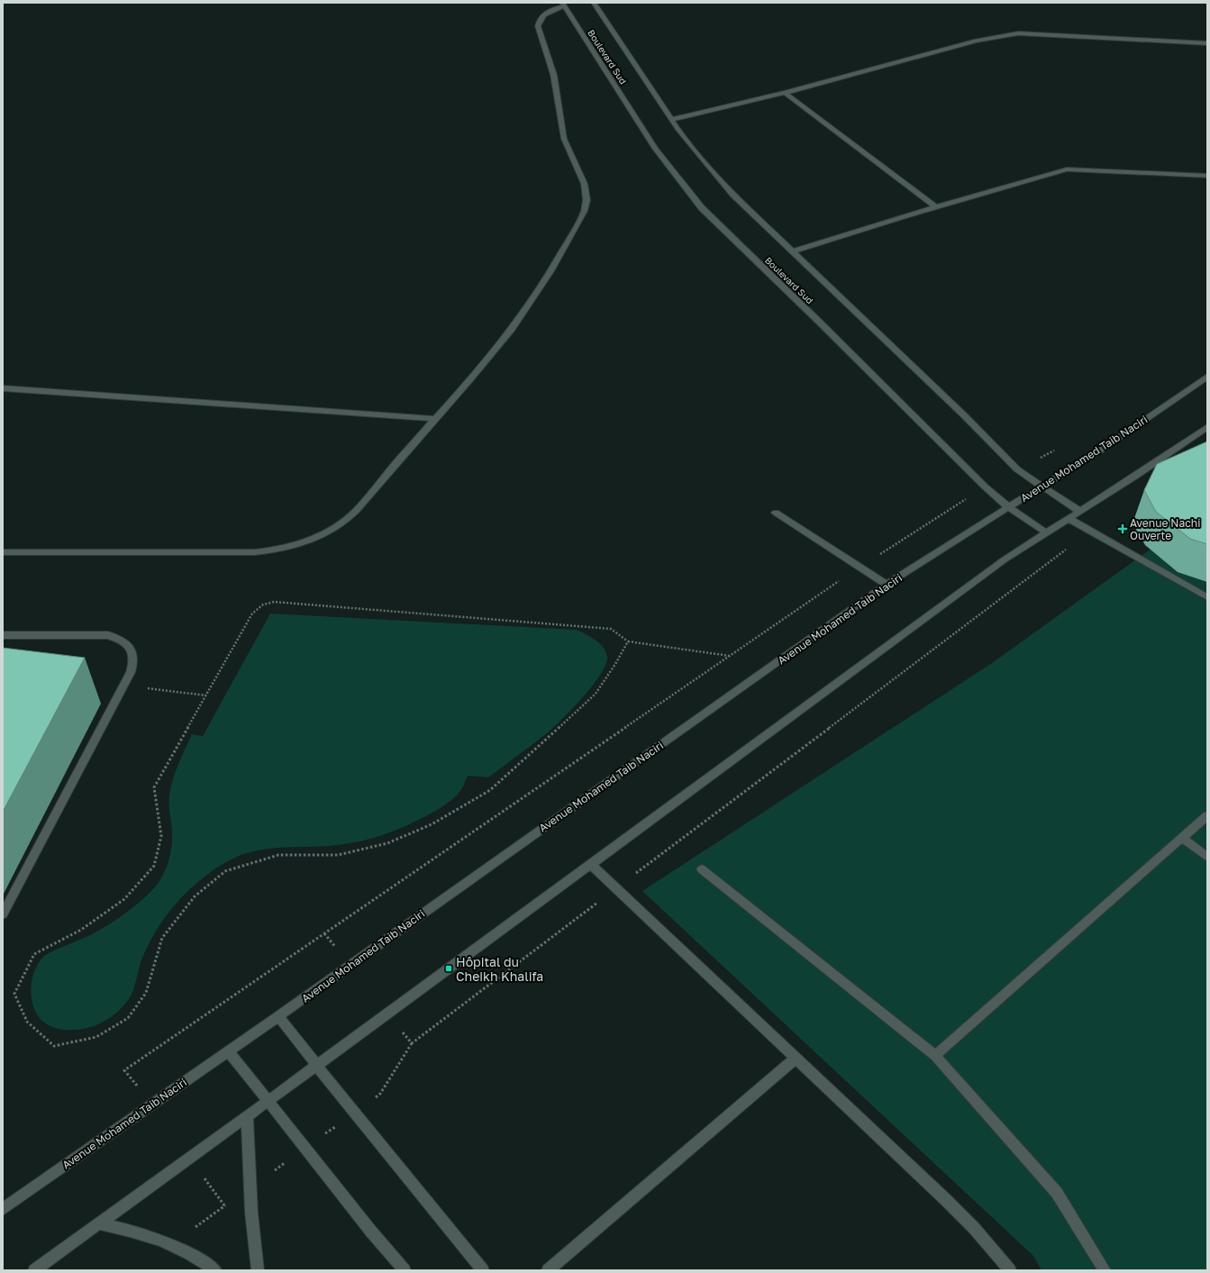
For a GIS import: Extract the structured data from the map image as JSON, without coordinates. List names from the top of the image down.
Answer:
{
  "streets": {
    "street": ["Boulevard Sud", "Avenue Mohamed Taib Naciri"]
  },
  "crossings": [
    ["Boulevard Sud", "Avenue Mohamed Taib Naciri"]
  ],
  "places": {
    "health": ["Avenue Nachi Ouverte"],
    "transit": ["Hôpital du Cheikh Khalifa"]
  }
}
